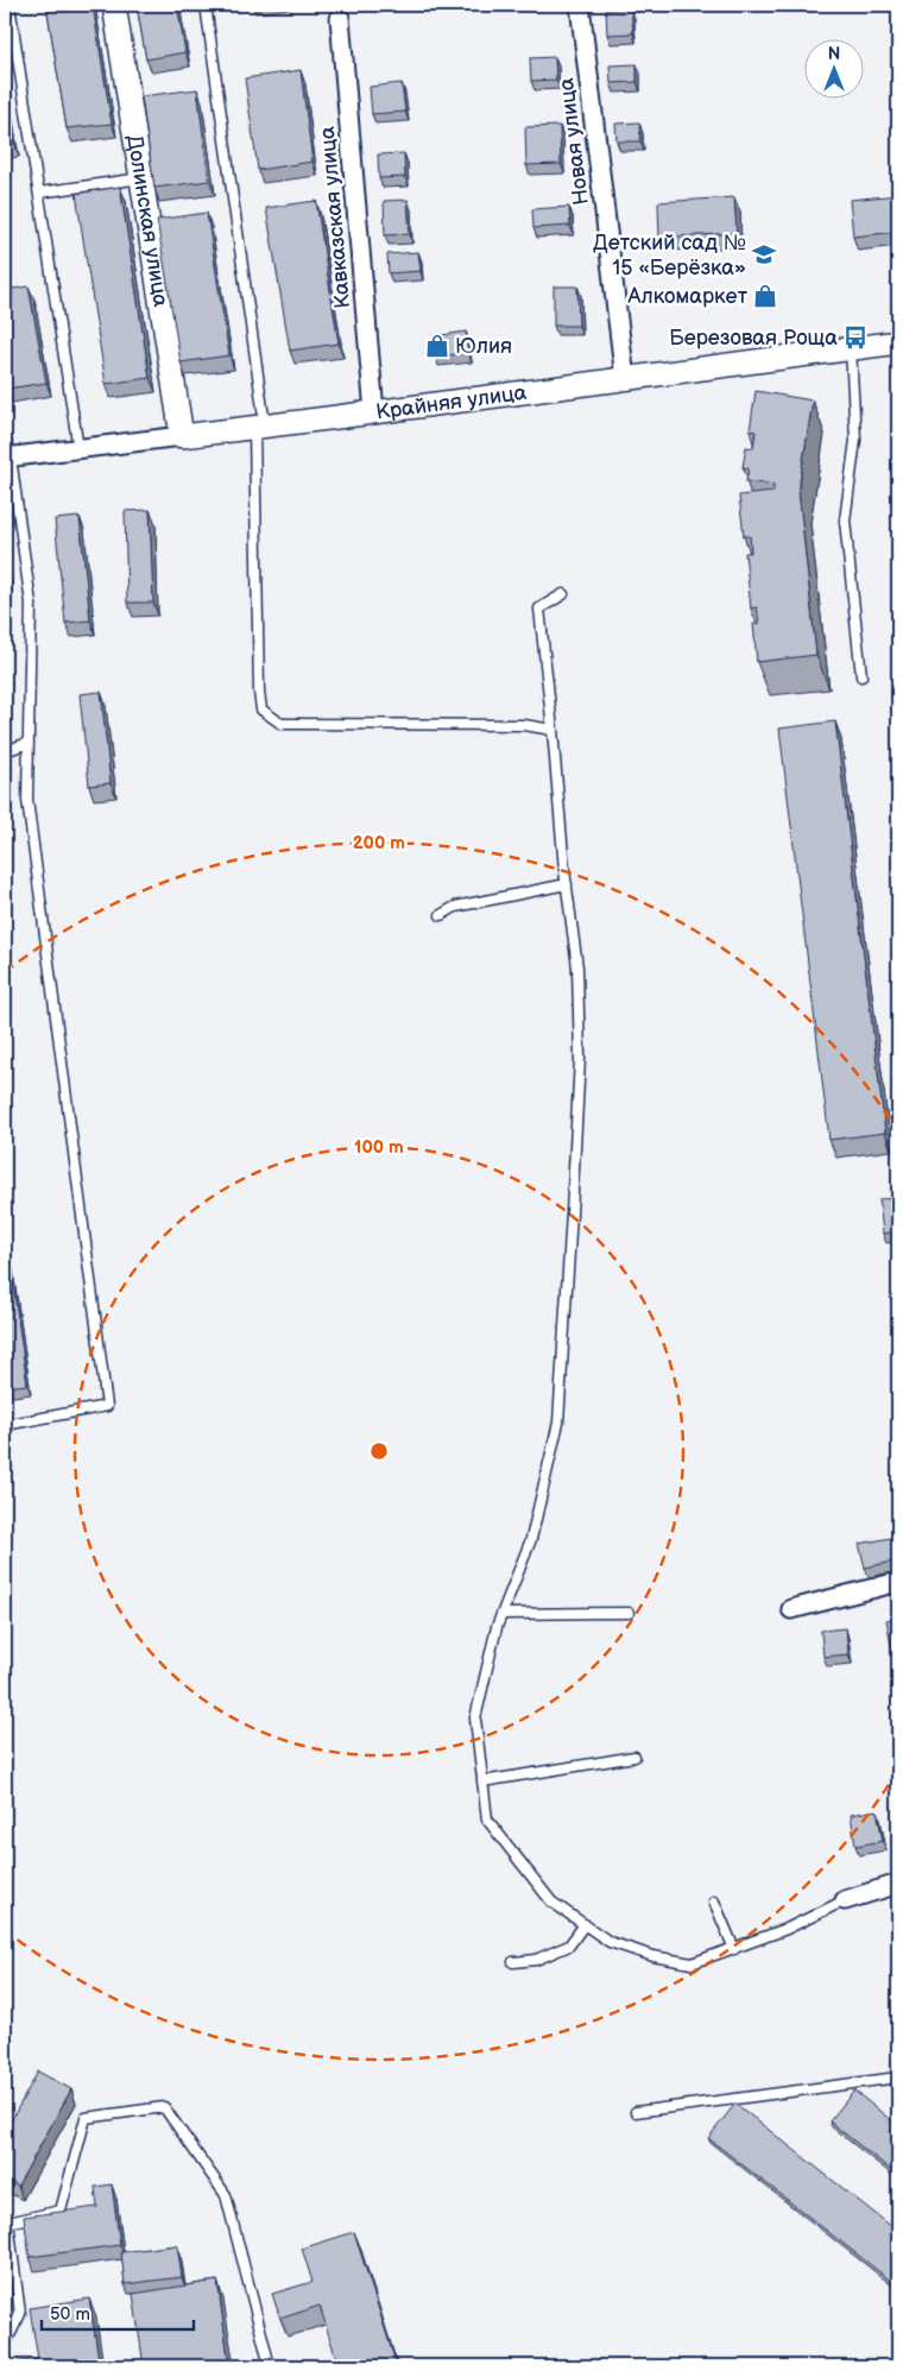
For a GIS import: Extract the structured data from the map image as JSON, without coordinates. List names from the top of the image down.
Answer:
{
  "streets": {
    "street": [
      "Новая улица",
      "Кавказская улица",
      "Долинская улица",
      "Крайняя улица"
    ]
  },
  "crossings": [
    ["Новая улица", "Крайняя улица"],
    ["Кавказская улица", "Крайняя улица"],
    ["Долинская улица", "Крайняя улица"]
  ],
  "places": {
    "school or university": ["Детский сад № 15 «Берёзка»"],
    "shop": ["Алкомаркет", "Юлия"],
    "bus stop": ["Березовая Роща"]
  },
  "scale_bar": "50 m",
  "north": "top",
  "rings": ["200 m", "100 m"]
}
